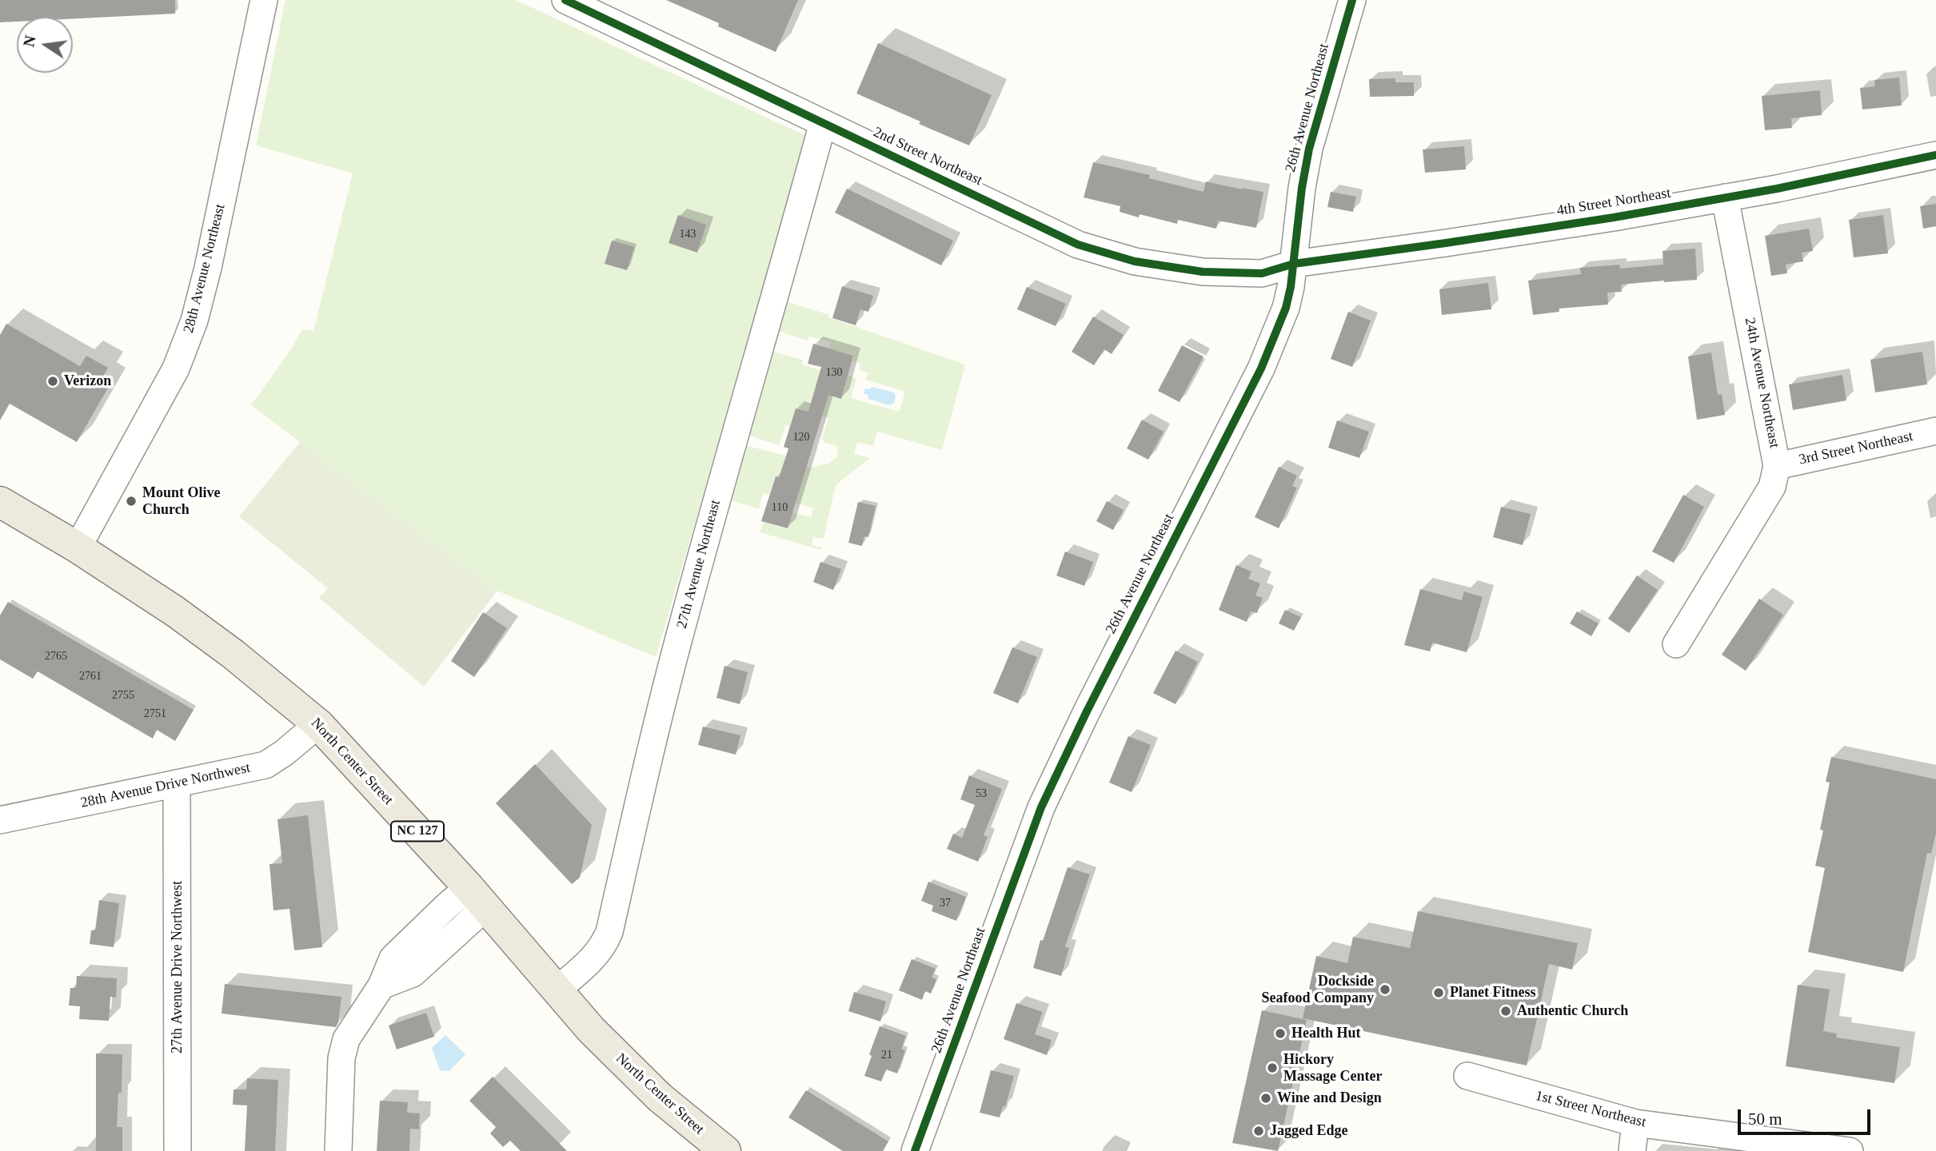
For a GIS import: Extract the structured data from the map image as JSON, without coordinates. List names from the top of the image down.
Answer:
{
  "streets": {
    "main road": ["North Center Street", "NC 127"],
    "street": [
      "26th Avenue Northeast",
      "2nd Street Northeast",
      "4th Street Northeast",
      "28th Avenue Northeast",
      "24th Avenue Northeast",
      "3rd Street Northeast",
      "27th Avenue Northeast",
      "28th Avenue Drive Northwest",
      "27th Avenue Drive Northwest",
      "1st Street Northeast"
    ]
  },
  "crossings": [
    ["26th Avenue Northeast", "2nd Street Northeast"],
    ["26th Avenue Northeast", "4th Street Northeast"],
    ["2nd Street Northeast", "4th Street Northeast"],
    ["2nd Street Northeast", "27th Avenue Northeast"],
    ["4th Street Northeast", "24th Avenue Northeast"],
    ["28th Avenue Northeast", "North Center Street"],
    ["24th Avenue Northeast", "3rd Street Northeast"],
    ["27th Avenue Northeast", "North Center Street"],
    ["North Center Street", "28th Avenue Drive Northwest"],
    ["28th Avenue Drive Northwest", "27th Avenue Drive Northwest"]
  ],
  "places": [
    "Verizon",
    "Mount Olive Church",
    "Dockside Seafood Company",
    "Planet Fitness",
    "Authentic Church",
    "Health Hut",
    "Hickory Massage Center",
    "Wine and Design",
    "Jagged Edge"
  ],
  "house_numbers": [
    "143",
    "130",
    "120",
    "110",
    "2765",
    "2761",
    "2755",
    "2751",
    "53",
    "37",
    "21"
  ],
  "scale_bar": "50 m",
  "north": "left"
}
